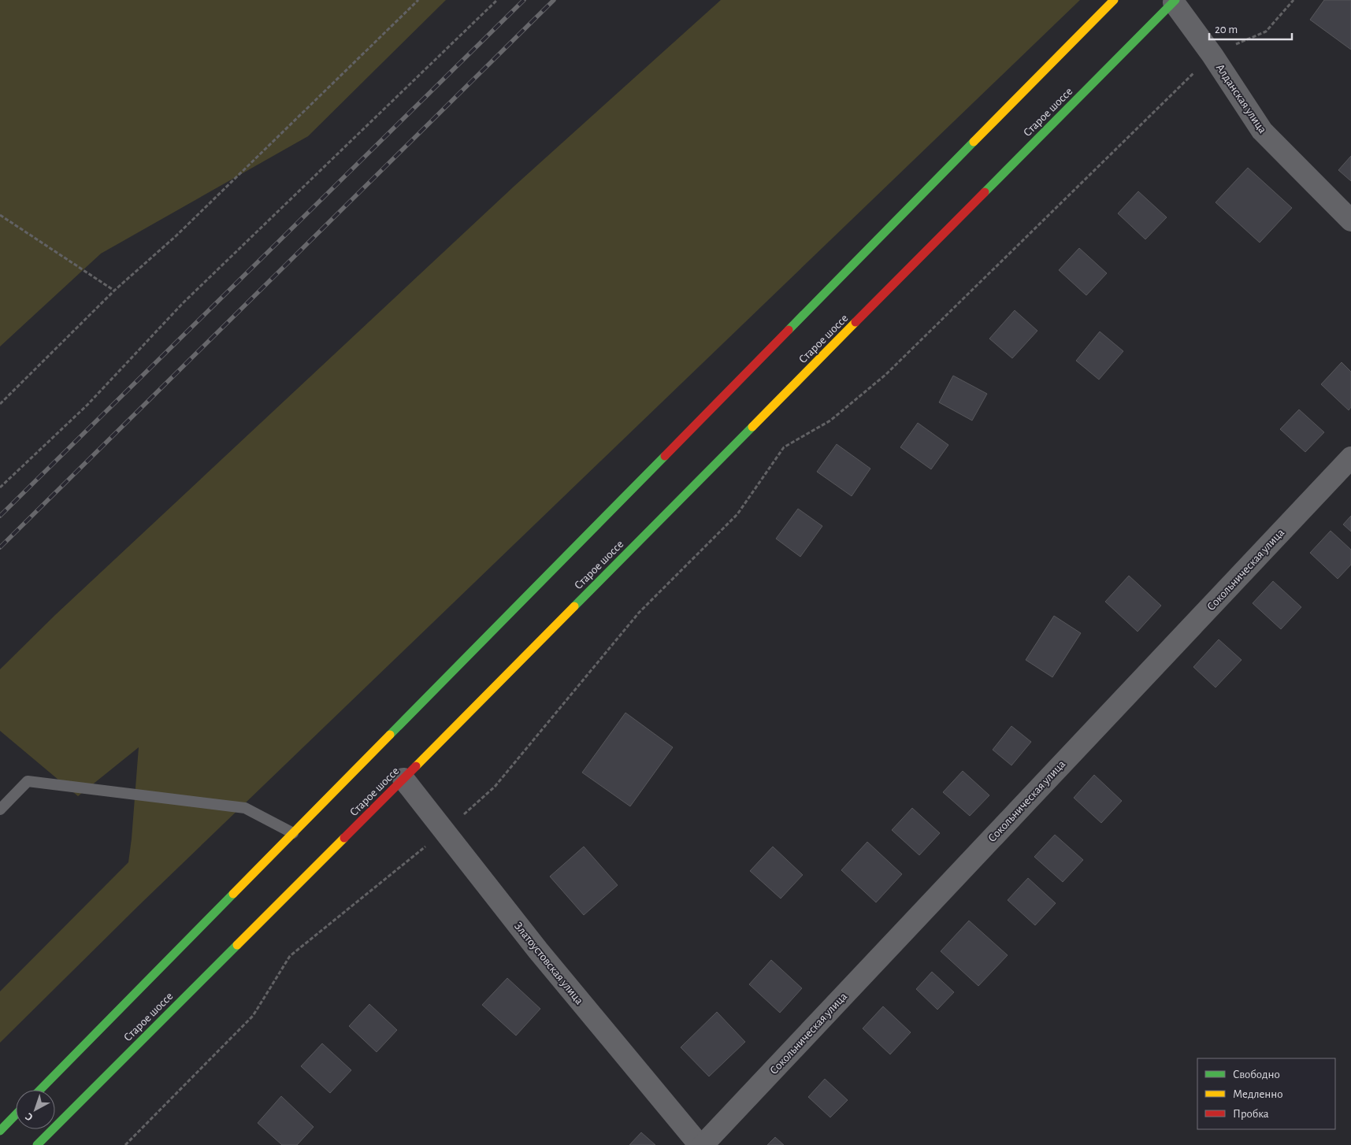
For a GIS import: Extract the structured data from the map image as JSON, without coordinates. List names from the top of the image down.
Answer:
{
  "streets": {
    "highway": ["Старое шоссе"],
    "street": ["Алданская улица", "Сокольническая улица", "Златоустовская улица"]
  },
  "crossings": [
    ["Алданская улица", "Старое шоссе"],
    ["Старое шоссе", "Златоустовская улица"],
    ["Сокольническая улица", "Златоустовская улица"]
  ],
  "legend": ["Свободно", "Медленно", "Пробка"],
  "scale_bar": "20 m",
  "north": "bottom left"
}
